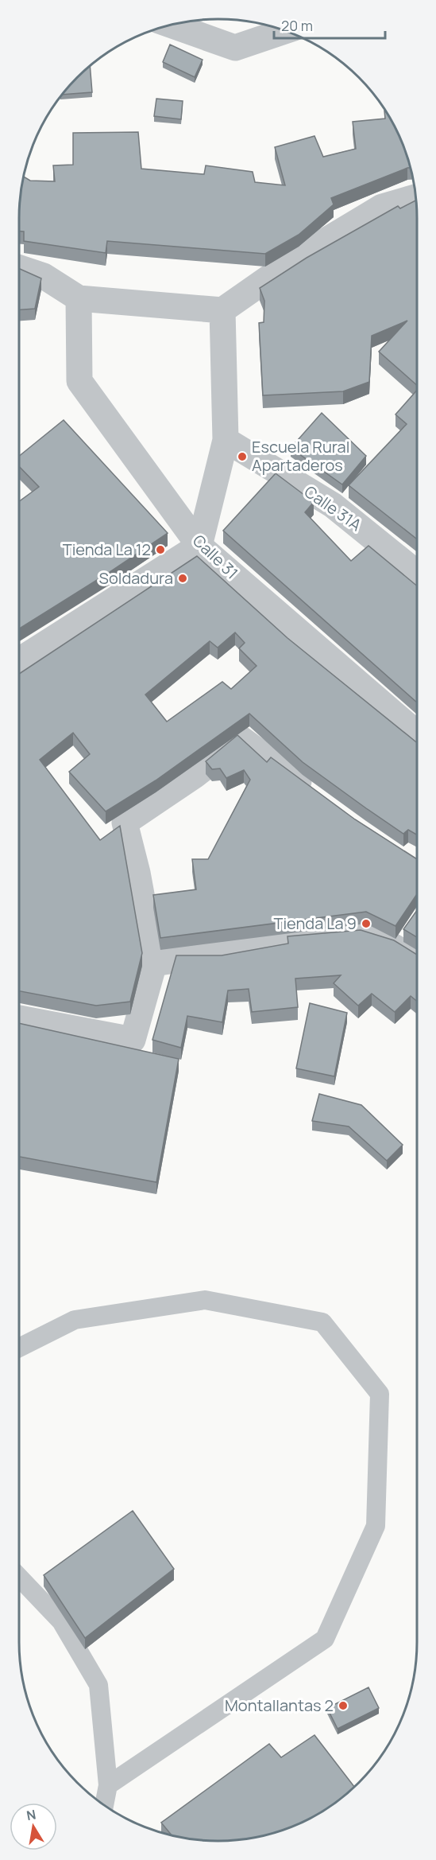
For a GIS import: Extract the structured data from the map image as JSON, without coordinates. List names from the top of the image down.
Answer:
{
  "streets": {
    "street": ["Calle 31A", "Calle 31"]
  },
  "places": [
    "Escuela Rural Apartaderos",
    "Tienda La 12",
    "Soldadura",
    "Tienda La 9",
    "Montallantas 2"
  ],
  "scale_bar": "20 m",
  "north": "top"
}
